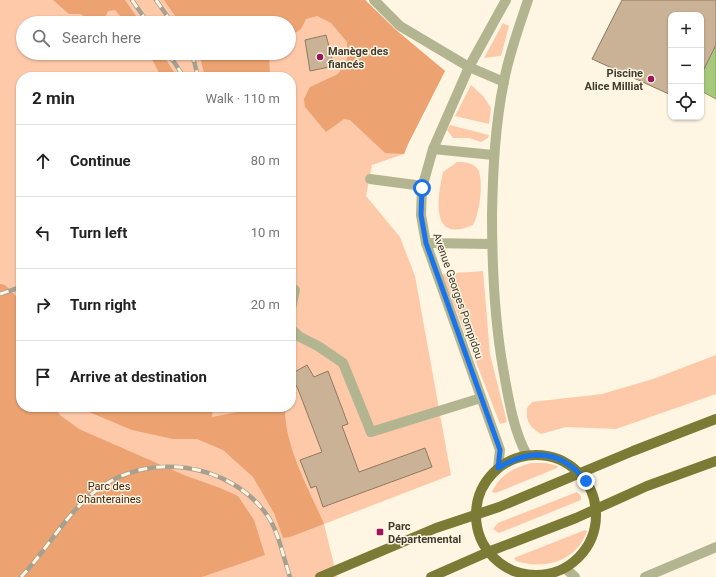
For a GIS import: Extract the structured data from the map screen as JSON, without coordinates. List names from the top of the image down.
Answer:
{
  "streets": {
    "street": ["Avenue Georges Pompidou"]
  },
  "parks": ["Parc des Chanteraines"],
  "places": {
    "other": ["Manège des fiancés", "Piscine Alice Milliat"],
    "transit": ["Parc Départemental"]
  },
  "page": {
    "map_buttons": ["+", "−"],
    "search": "Search here",
    "heading": ["2 min", "Walk · 110 m"],
    "list": [
      ["Continue", "80 m"],
      ["Turn left", "10 m"],
      ["Turn right", "20 m"],
      "Arrive at destination"
    ]
  }
}
